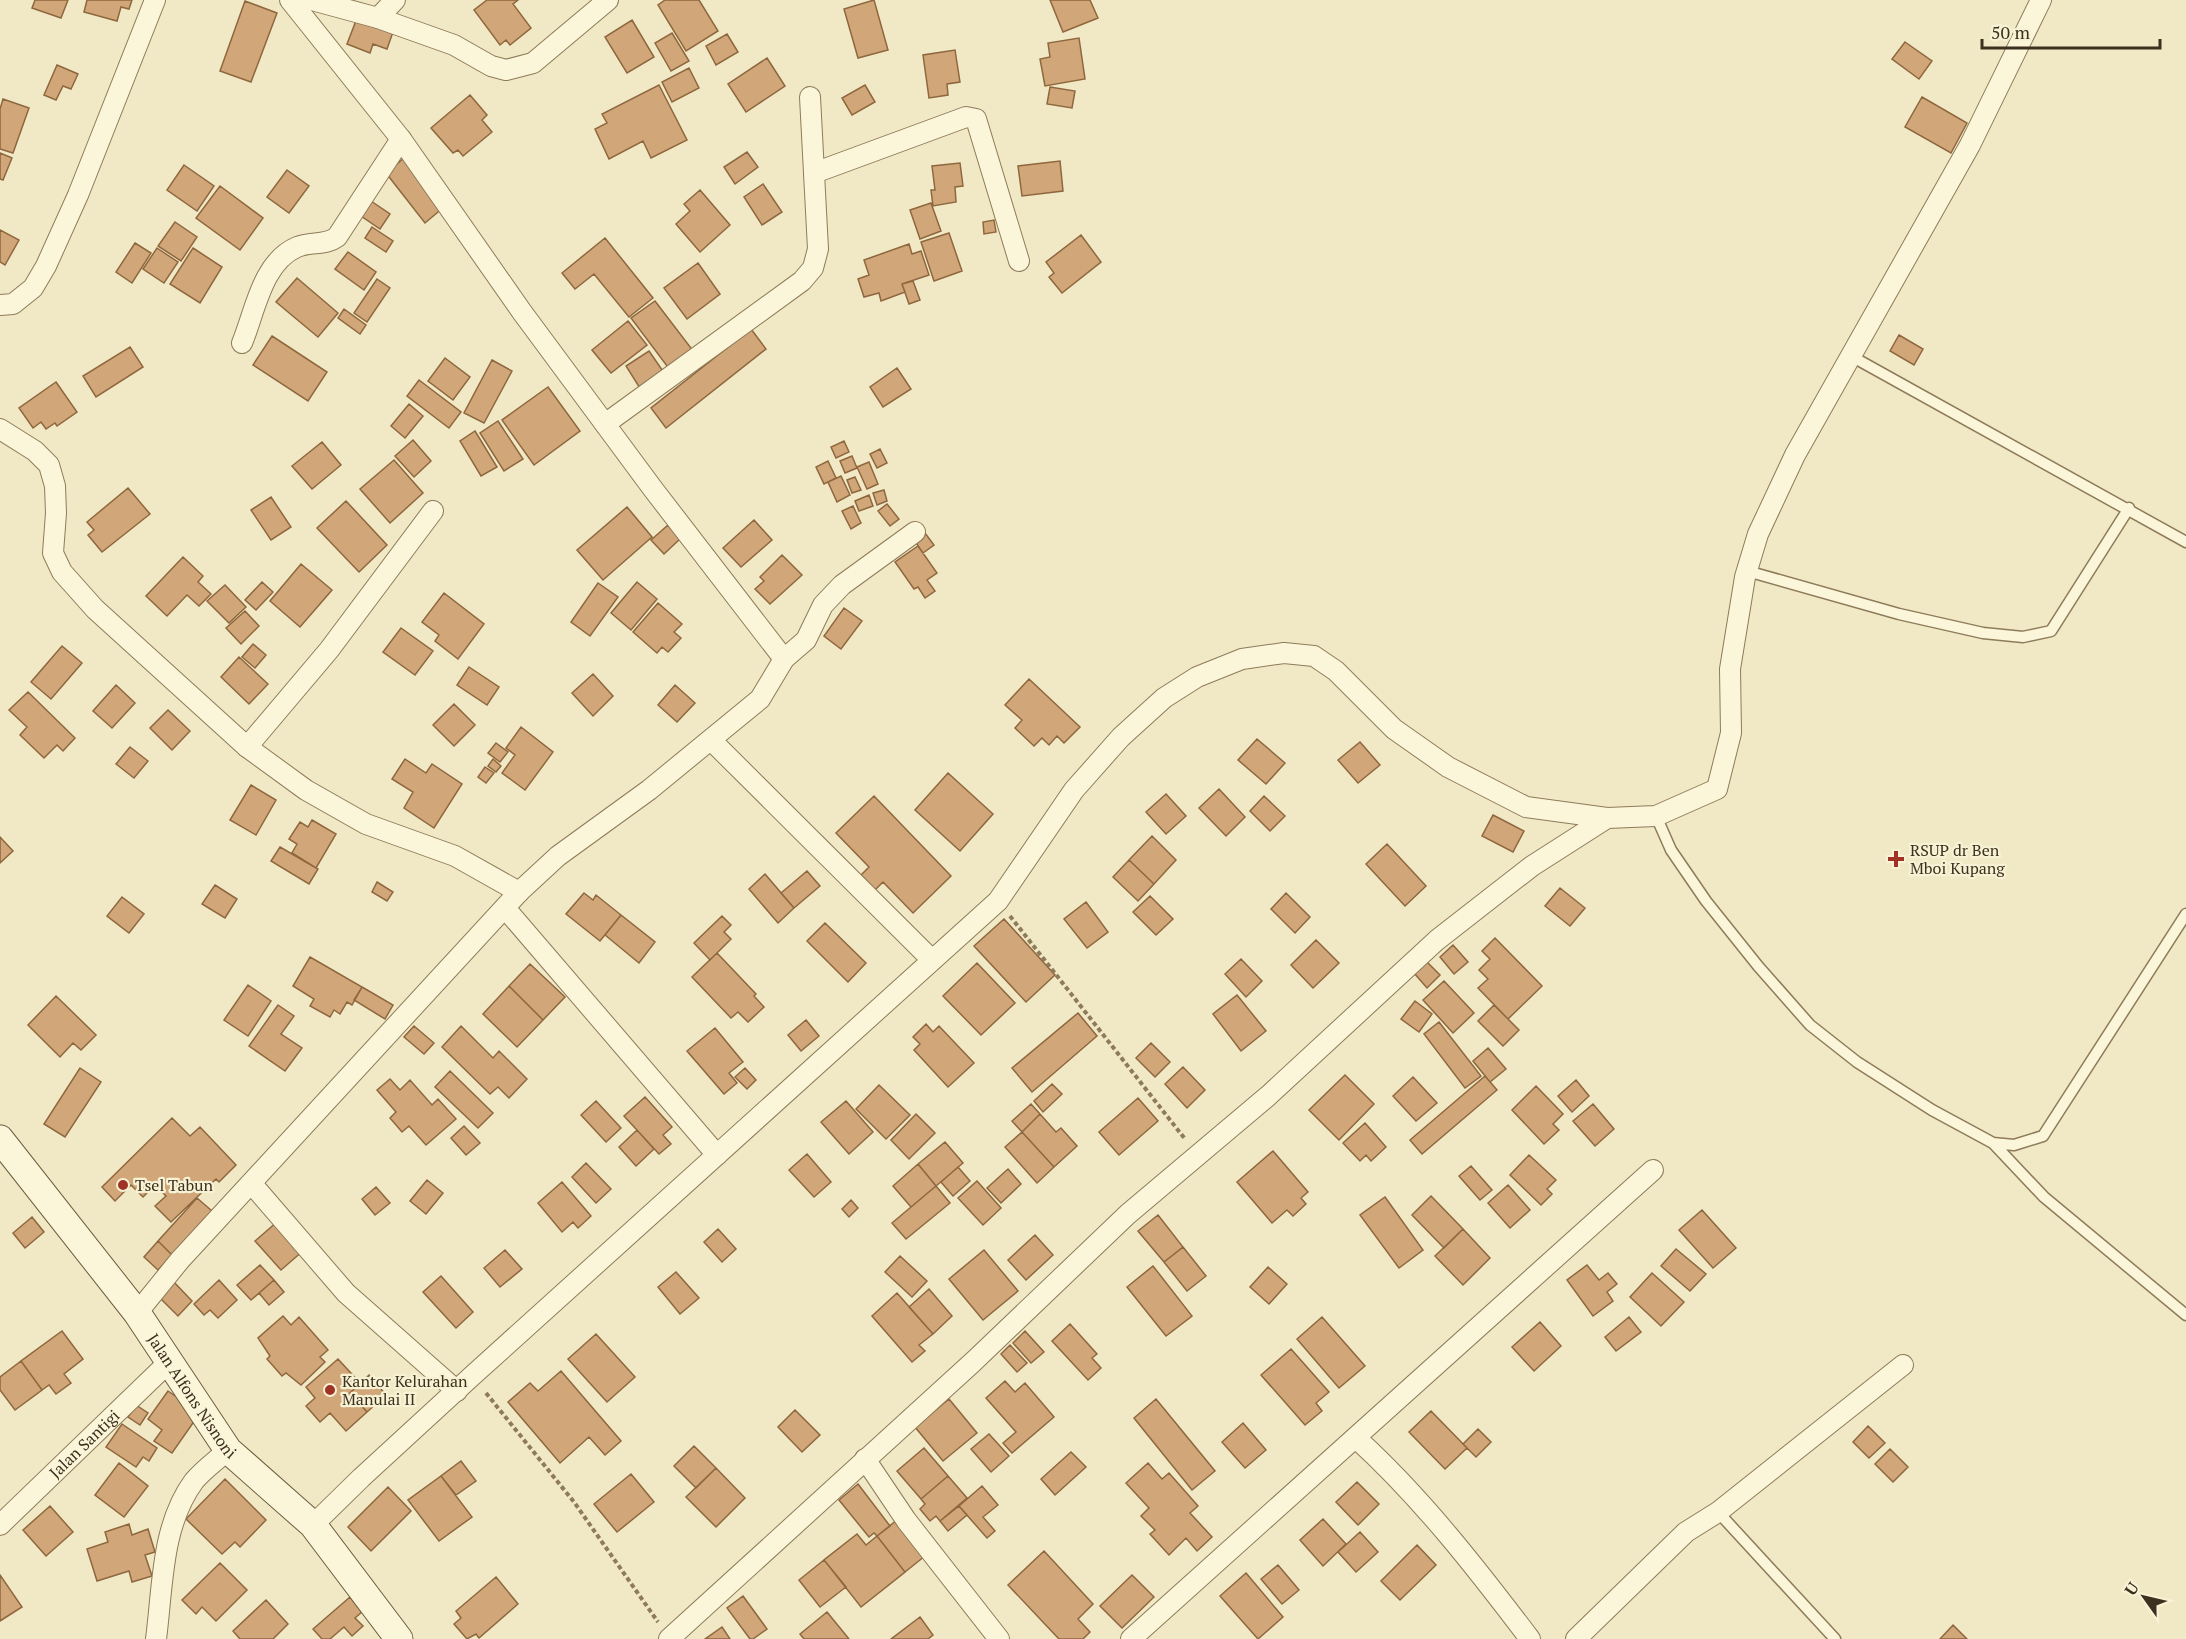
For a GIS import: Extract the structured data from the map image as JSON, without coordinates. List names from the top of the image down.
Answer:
{
  "streets": {
    "main road": ["Jalan Alfons Nisnoni"],
    "street": ["Jalan Santigi"]
  },
  "crossings": [
    ["Jalan Alfons Nisnoni", "Jalan Santigi"]
  ],
  "places": {
    "health": ["RSUP dr Ben Mboi Kupang"],
    "other": ["Tsel Tabun", "Kantor Kelurahan Manulai II"]
  },
  "scale_bar": "50 m",
  "north": "top left"
}
